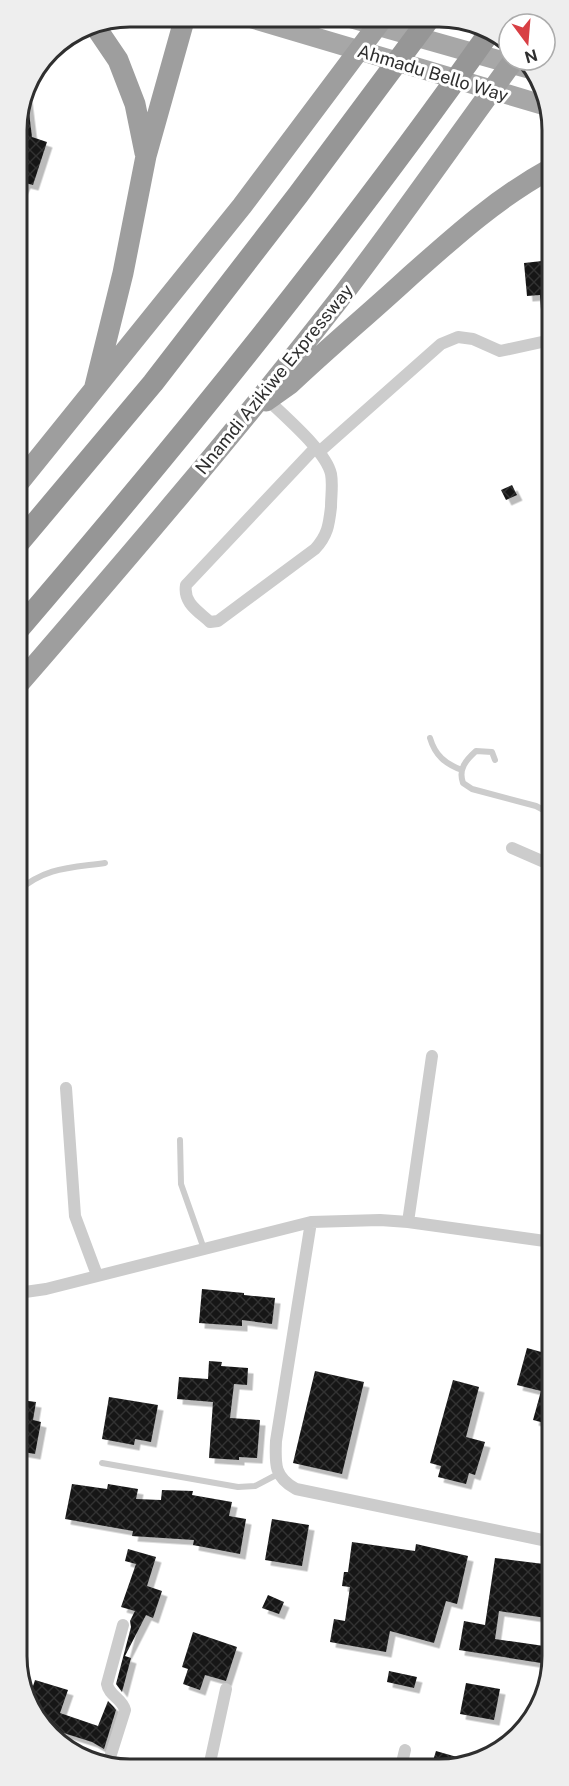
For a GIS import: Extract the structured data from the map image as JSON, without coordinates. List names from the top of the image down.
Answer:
{
  "streets": {
    "highway": ["Nnamdi Azikiwe Expressway"],
    "main road": ["Ahmadu Bello Way"]
  },
  "north": "bottom"
}
